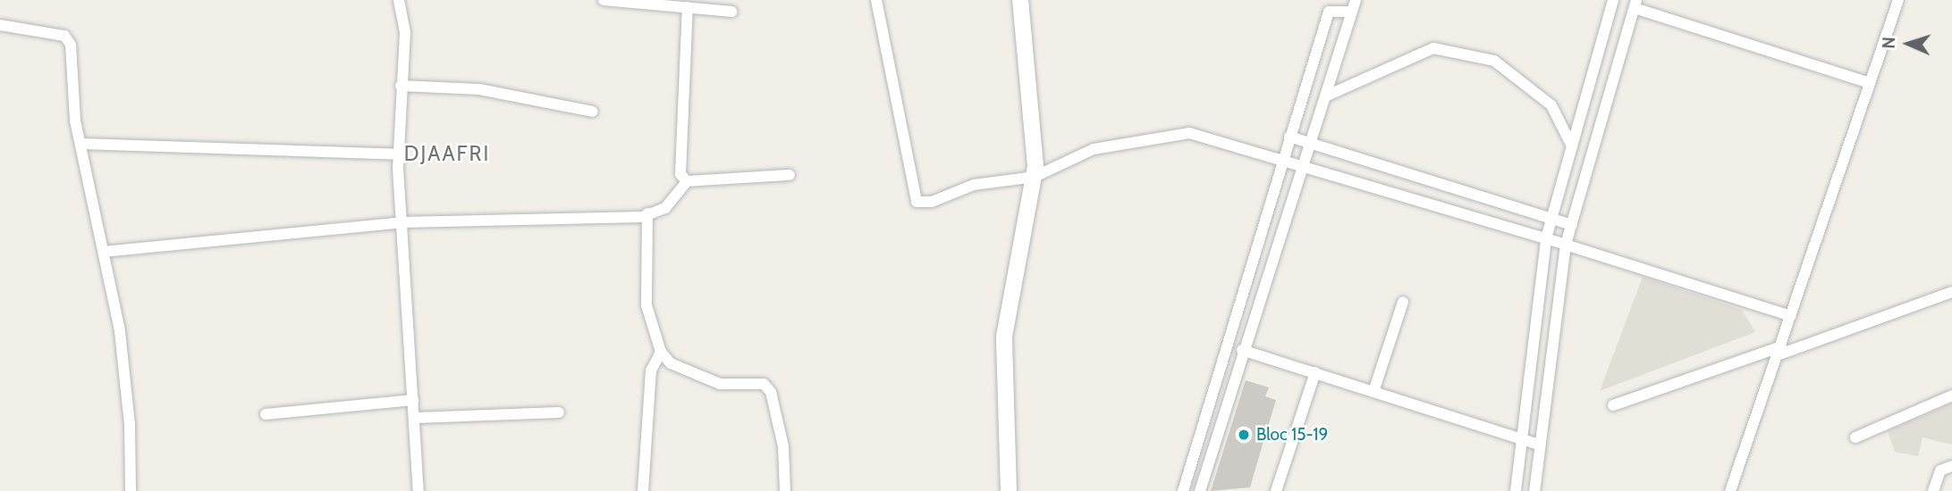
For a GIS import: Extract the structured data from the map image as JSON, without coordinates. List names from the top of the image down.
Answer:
{
  "districts": ["DJAAFRI"],
  "places": ["Bloc 15-19"],
  "north": "left"
}
